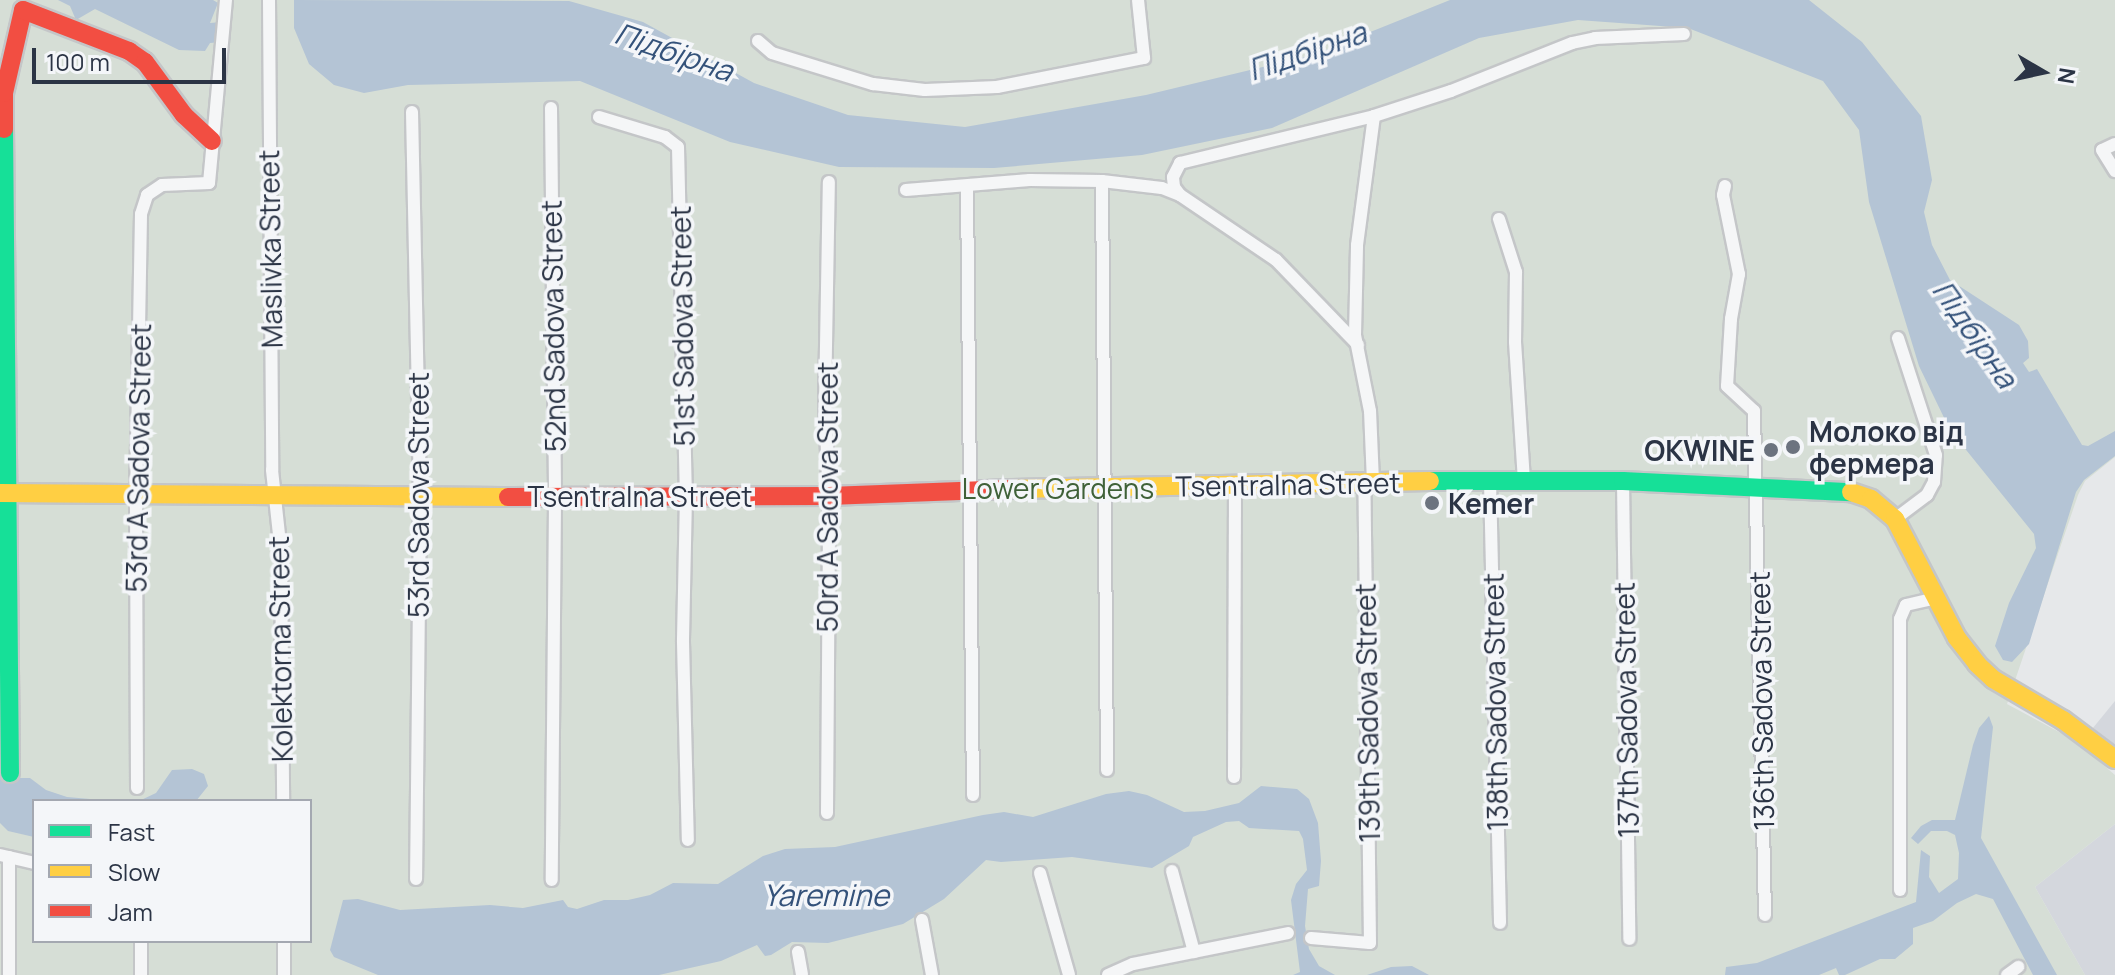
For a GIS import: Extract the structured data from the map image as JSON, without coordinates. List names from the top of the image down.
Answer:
{
  "streets": {
    "street": [
      "Maslivka Street",
      "52nd Sadova Street",
      "51st Sadova Street",
      "53rd A Sadova Street",
      "Tsentralna Street",
      "53rd Sadova Street",
      "50rd A Sadova Street",
      "Kolektorna Street",
      "136th Sadova Street",
      "138th Sadova Street",
      "137th Sadova Street",
      "139th Sadova Street"
    ]
  },
  "crossings": [
    ["Maslivka Street", "Tsentralna Street"],
    ["Maslivka Street", "Kolektorna Street"],
    ["52nd Sadova Street", "Tsentralna Street"],
    ["51st Sadova Street", "Tsentralna Street"],
    ["53rd A Sadova Street", "Tsentralna Street"],
    ["Tsentralna Street", "53rd Sadova Street"],
    ["Tsentralna Street", "50rd A Sadova Street"],
    ["Tsentralna Street", "Kolektorna Street"],
    ["Tsentralna Street", "136th Sadova Street"],
    ["Tsentralna Street", "138th Sadova Street"],
    ["Tsentralna Street", "137th Sadova Street"],
    ["Tsentralna Street", "139th Sadova Street"]
  ],
  "water": ["Підбірна", "Yaremine"],
  "parks": ["Lower Gardens"],
  "places": ["Молоко від фермера", "OKWINE", "Kemer"],
  "legend": ["Fast", "Slow", "Jam"],
  "scale_bar": "100 m",
  "north": "right"
}
